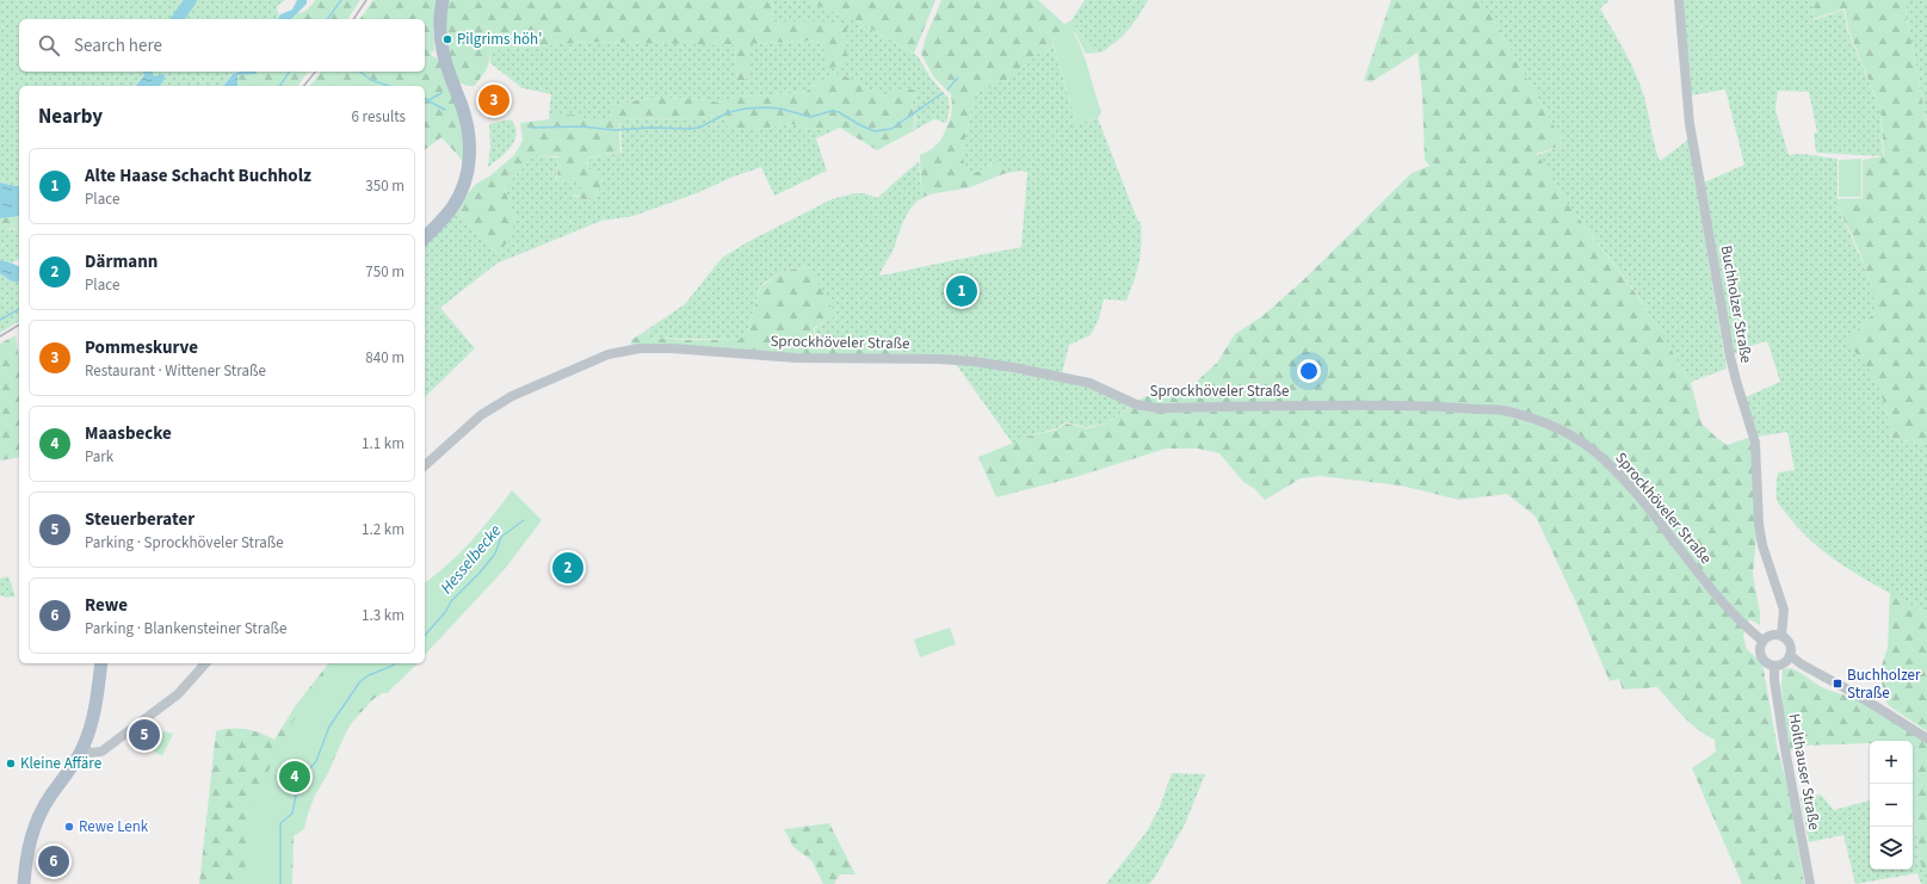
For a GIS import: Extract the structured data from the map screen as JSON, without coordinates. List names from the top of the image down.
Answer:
{
  "streets": {
    "street": ["Buchholzer Straße", "Sprockhöveler Straße", "Holthauser Straße"]
  },
  "crossings": [
    ["Buchholzer Straße", "Sprockhöveler Straße"],
    ["Buchholzer Straße", "Holthauser Straße"],
    ["Sprockhöveler Straße", "Holthauser Straße"]
  ],
  "water": ["Hesselbecke"],
  "places": {
    "other": ["Pilgrims höh'", "Kleine Affäre", "Rewe Lenk"],
    "transit": ["Buchholzer Straße"]
  },
  "page": {
    "search": "Search here",
    "pins": [
      "3",
      "1",
      "2",
      "5",
      "4",
      "6"
    ],
    "heading": ["Nearby", "6 results"],
    "list": [
      {
        "mark": "1",
        "name": "Alte Haase Schacht Buchholz",
        "note": "Place",
        "value": "350 m"
      },
      {
        "mark": "2",
        "name": "Därmann",
        "note": "Place",
        "value": "750 m"
      },
      {
        "mark": "3",
        "name": "Pommeskurve",
        "note": "Restaurant · Wittener Straße",
        "value": "840 m"
      },
      {
        "mark": "4",
        "name": "Maasbecke",
        "note": "Park",
        "value": "1.1 km"
      },
      {
        "mark": "5",
        "name": "Steuerberater",
        "note": "Parking · Sprockhöveler Straße",
        "value": "1.2 km"
      },
      {
        "mark": "6",
        "name": "Rewe",
        "note": "Parking · Blankensteiner Straße",
        "value": "1.3 km"
      }
    ],
    "map_buttons": ["+", "−"]
  }
}
